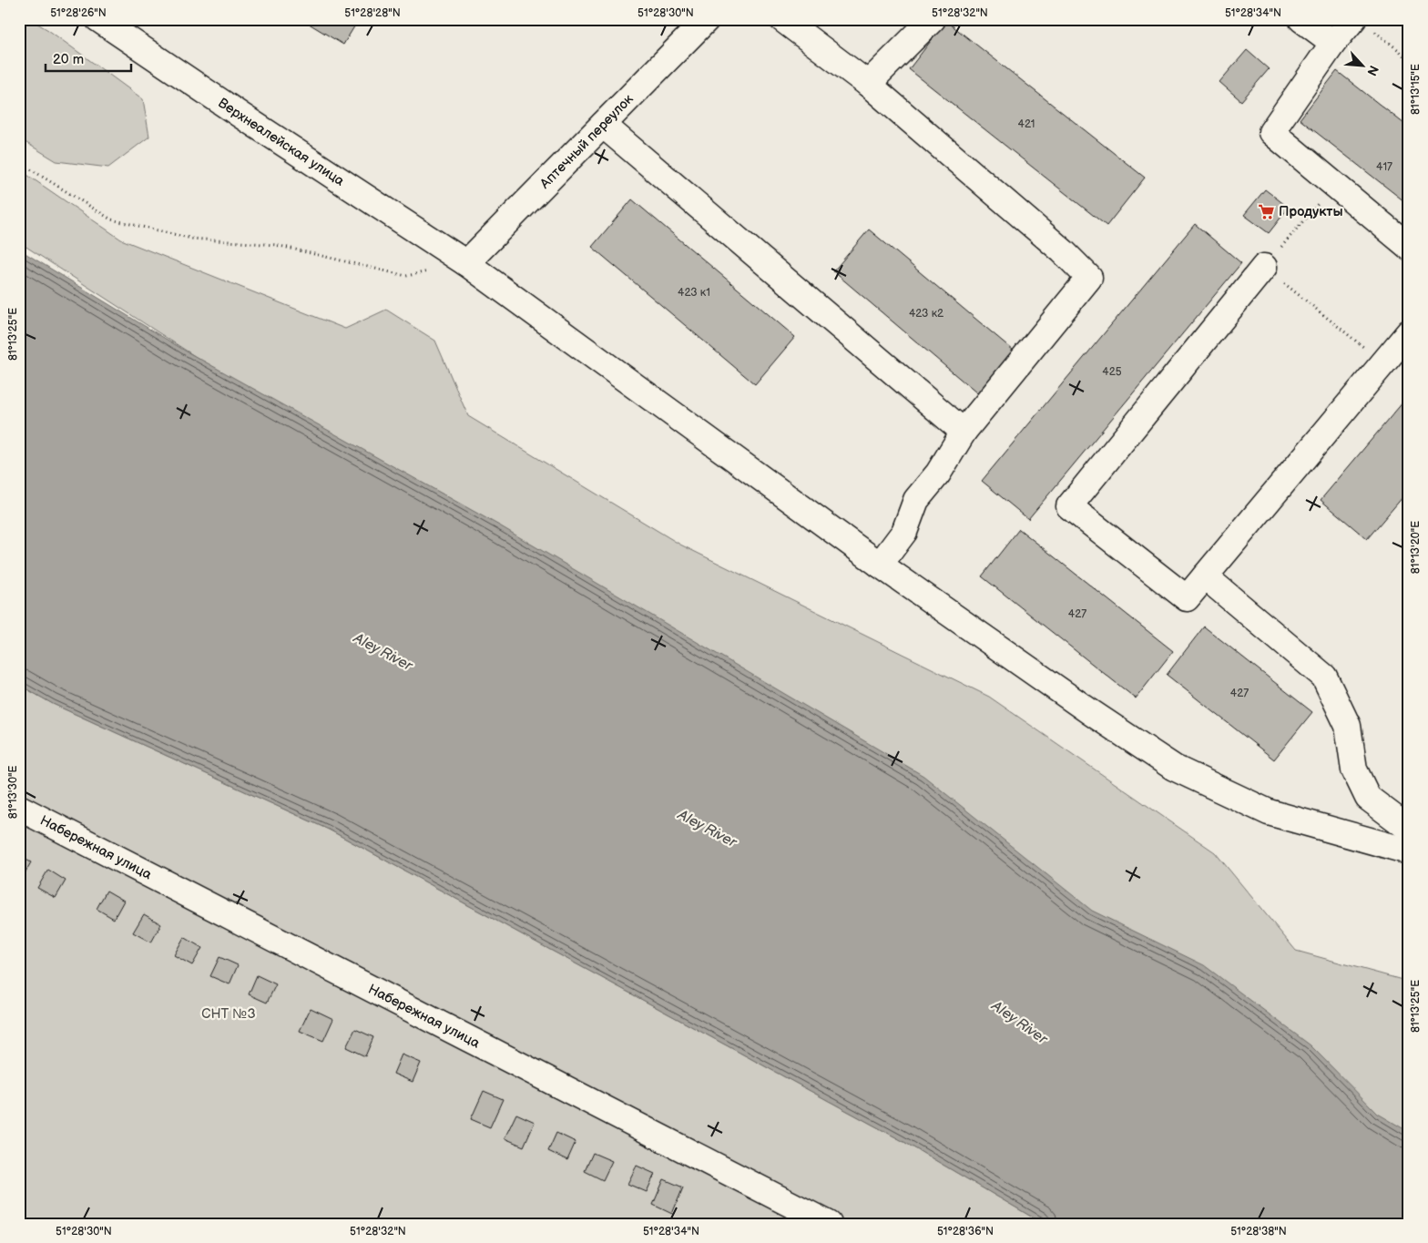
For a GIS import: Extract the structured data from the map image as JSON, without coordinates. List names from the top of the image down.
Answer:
{
  "streets": {
    "street": ["Аптечный переулок", "Верхнеалейская улица", "Набережная улица"]
  },
  "crossings": [
    ["Аптечный переулок", "Верхнеалейская улица"]
  ],
  "water": ["Aley River"],
  "parks": ["СНТ №3"],
  "places": {
    "supermarket": ["Продукты"]
  },
  "house_numbers": [
    "421",
    "417",
    "423 к1",
    "423 к2",
    "425",
    "427",
    "427"
  ],
  "scale_bar": "20 m",
  "north": "bottom right",
  "coordinates": [
    "51°28'26\"N",
    "51°28'28\"N",
    "51°28'30\"N",
    "51°28'32\"N",
    "51°28'34\"N",
    "81°13'15\"E",
    "81°13'25\"E",
    "81°13'20\"E",
    "81°13'30\"E",
    "51°28'36\"N",
    "51°28'38\"N"
  ]
}
